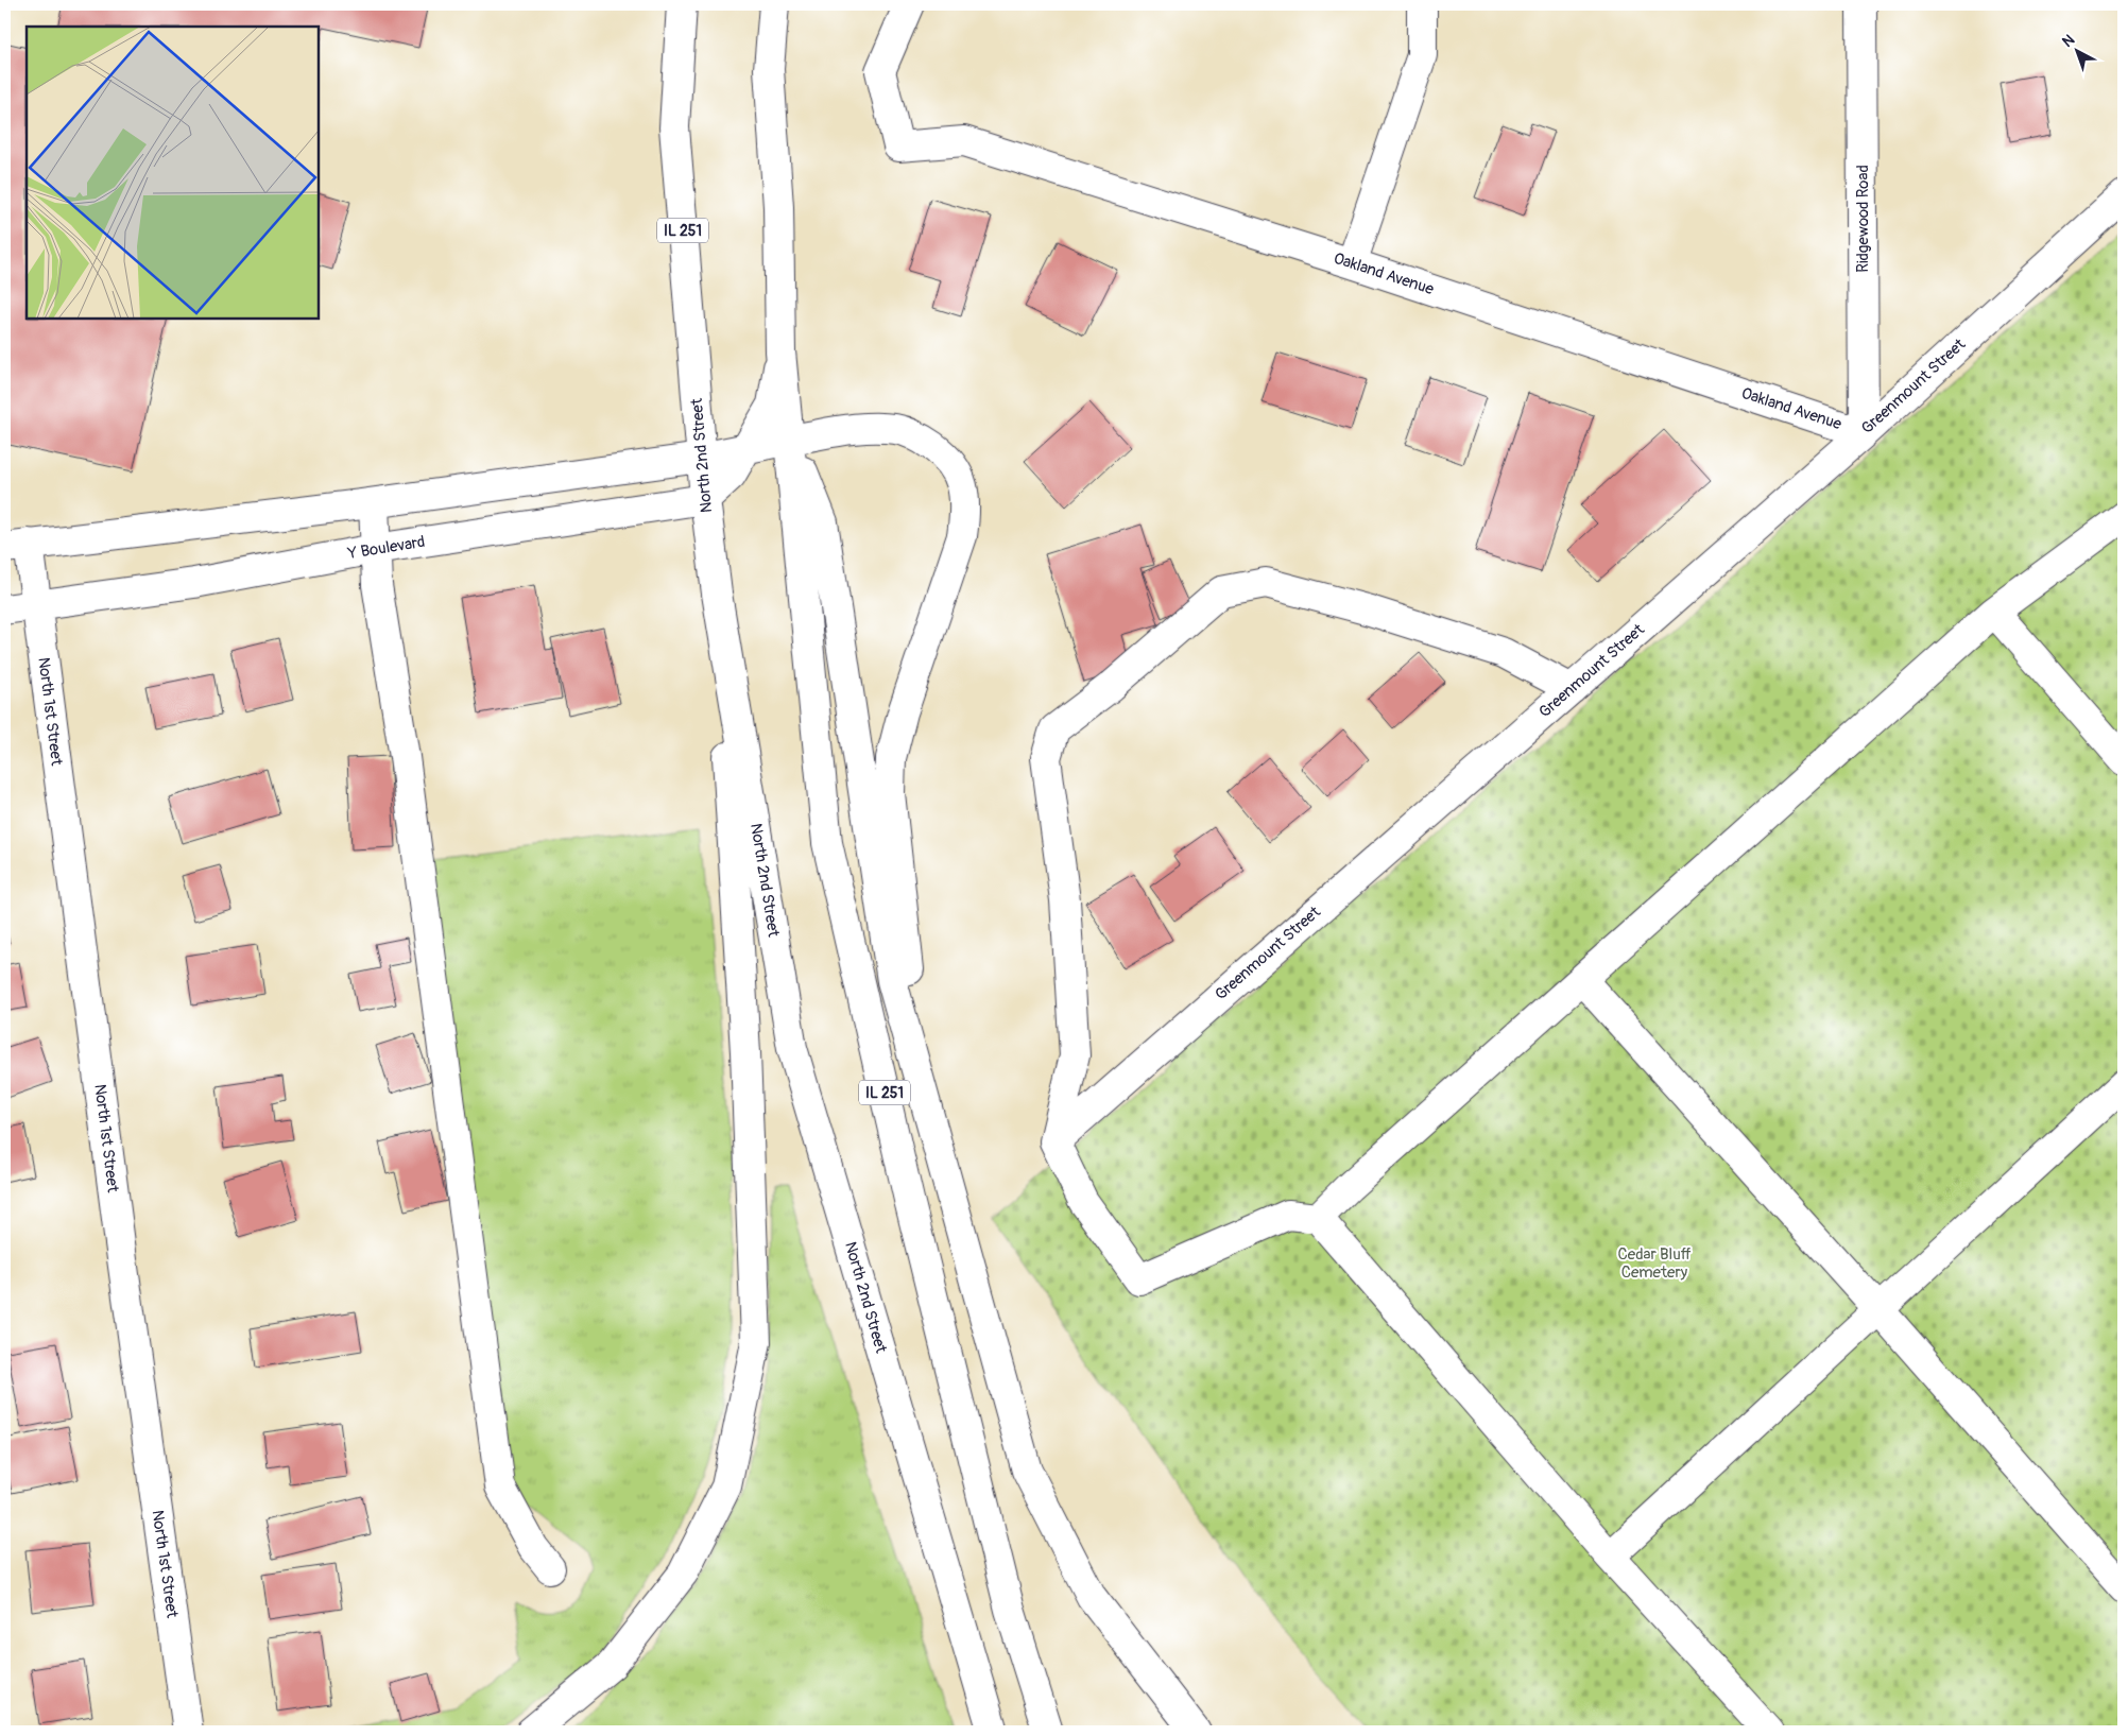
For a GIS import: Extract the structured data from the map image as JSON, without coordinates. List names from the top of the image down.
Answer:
{
  "streets": {
    "main road": [
      "Ridgewood Road",
      "IL 251",
      "Oakland Avenue",
      "Greenmount Street",
      "North 2nd Street",
      "Y Boulevard",
      "North 1st Street"
    ]
  },
  "crossings": [
    ["Ridgewood Road", "Oakland Avenue"],
    ["Ridgewood Road", "Greenmount Street"],
    ["Oakland Avenue", "Greenmount Street"],
    ["North 2nd Street", "Y Boulevard"],
    ["Y Boulevard", "North 1st Street"]
  ],
  "parks": ["Cedar Bluff Cemetery"],
  "north": "top left"
}
